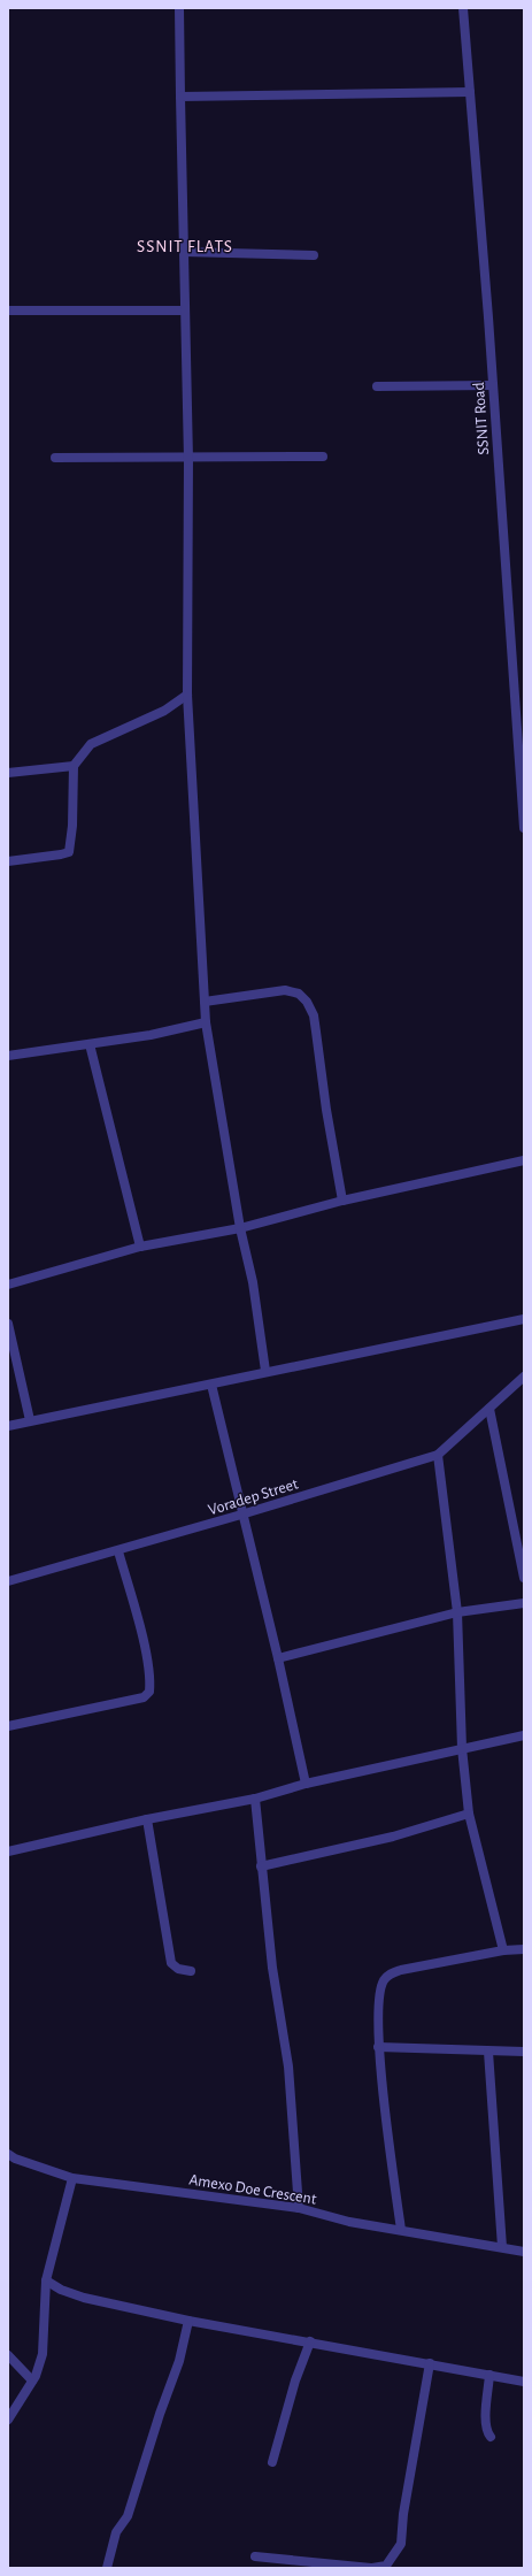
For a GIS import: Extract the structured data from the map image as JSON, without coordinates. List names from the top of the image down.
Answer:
{
  "streets": {
    "street": ["SSNIT Road", "Voradep Street", "Amexo Doe Crescent"]
  },
  "districts": ["SSNIT FLATS"]
}
